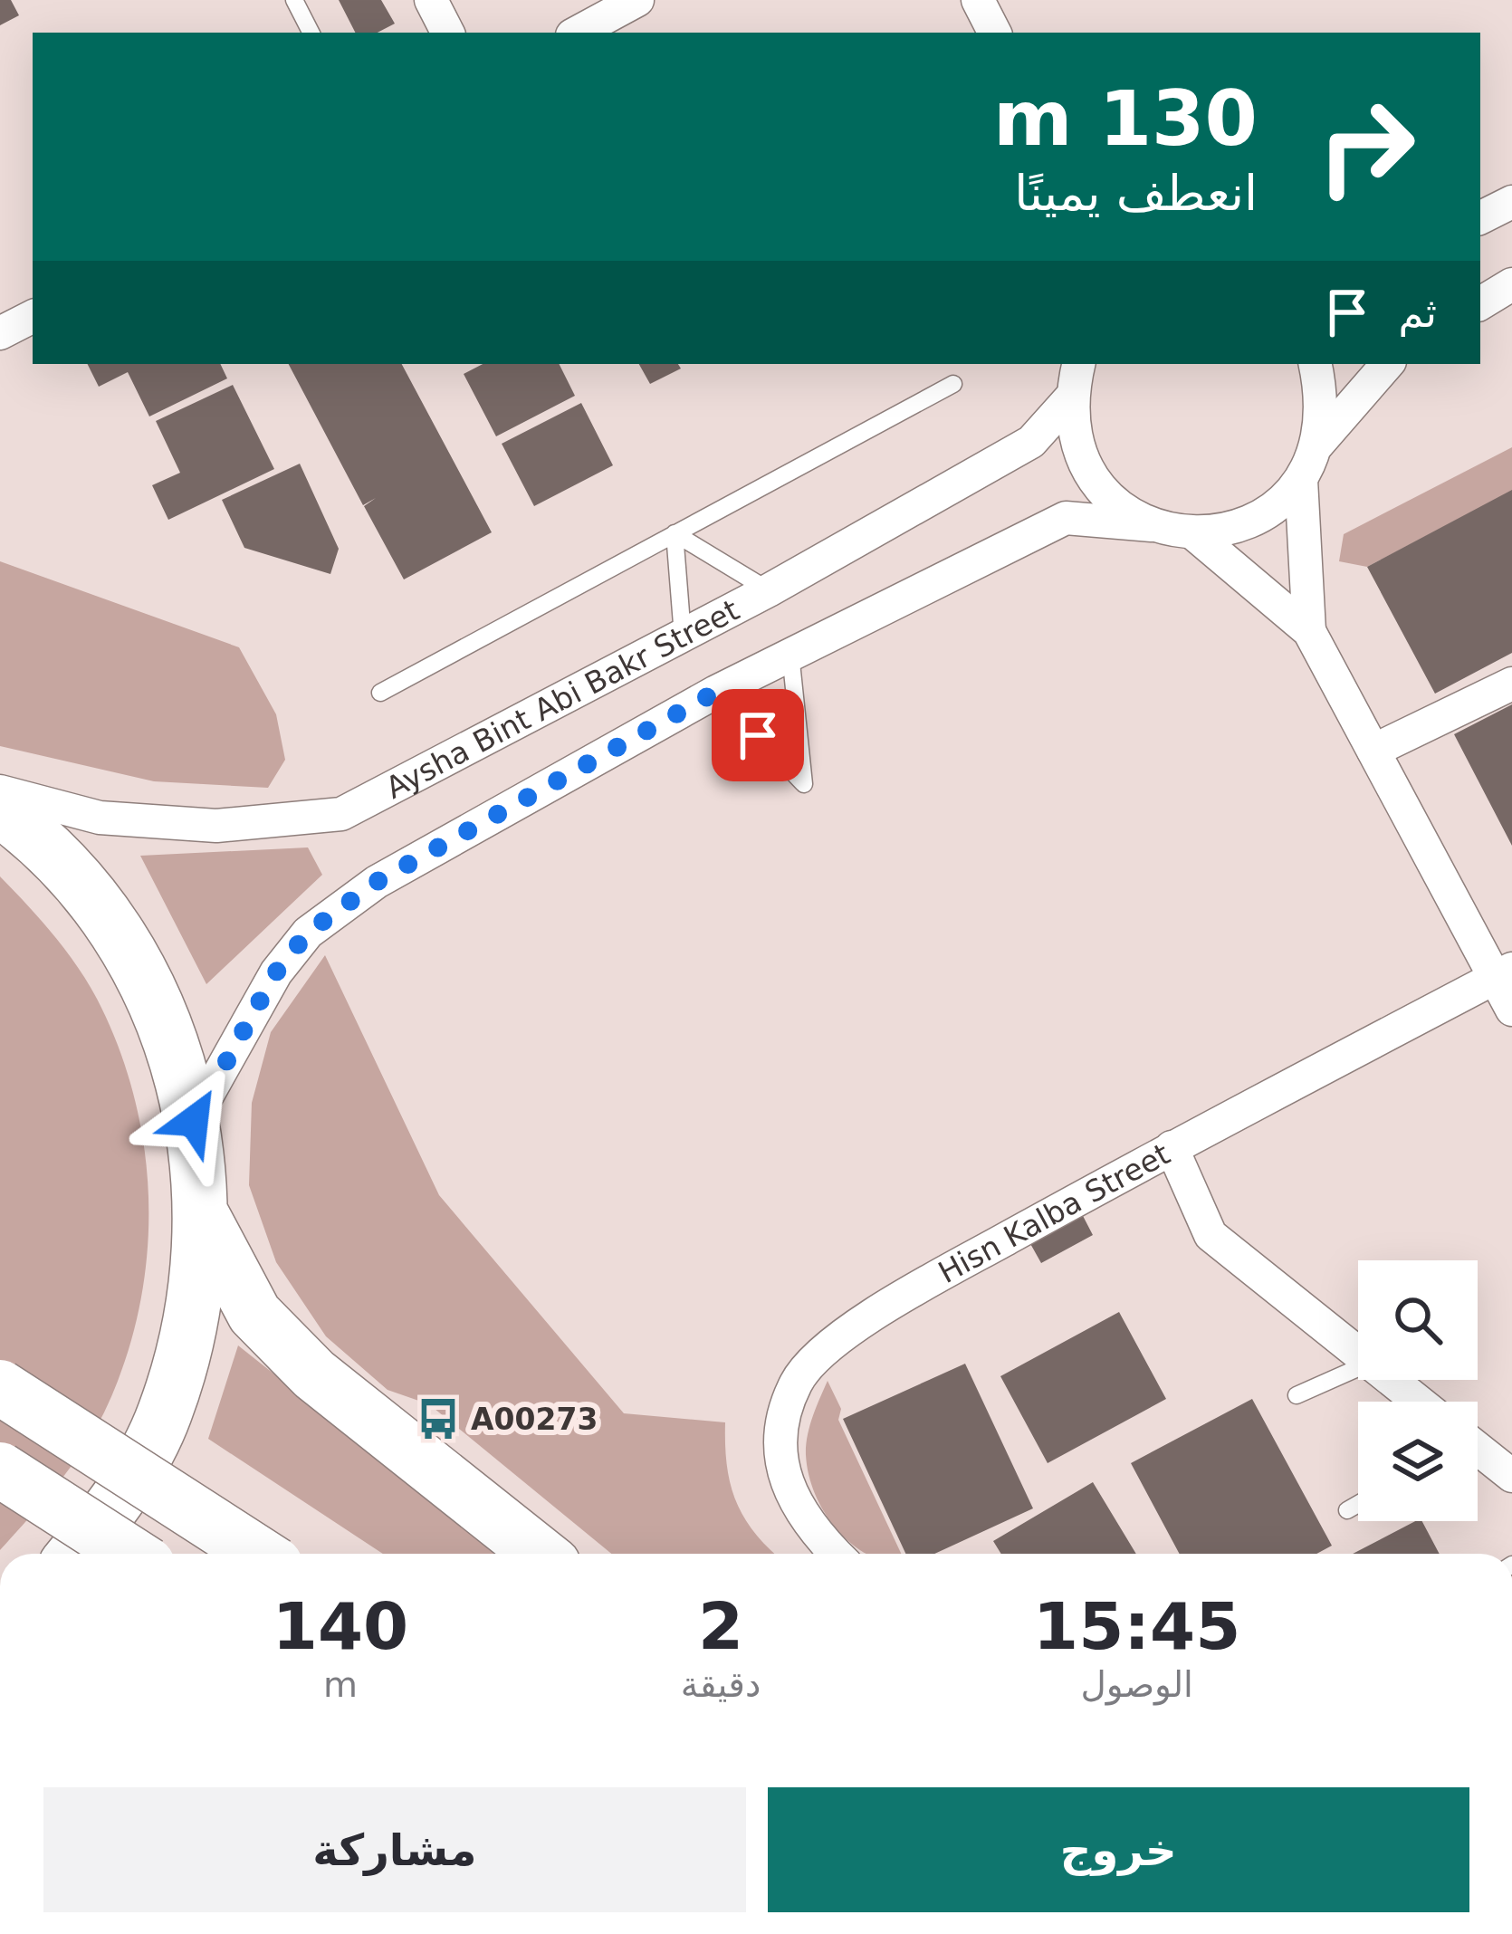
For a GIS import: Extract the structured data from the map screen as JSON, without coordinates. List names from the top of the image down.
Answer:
{
  "streets": {
    "street": ["Aysha Bint Abi Bakr Street", "Hisn Kalba Street"]
  },
  "places": {
    "bus stop": ["A00273"]
  },
  "page": {
    "turn": ["130 m", "انعطف يمينًا"],
    "then": "ثم",
    "eta": [
      "15:45",
      "الوصول",
      "2",
      "دقيقة",
      "140",
      "m"
    ],
    "buttons": ["خروج", "مشاركة"]
  }
}
